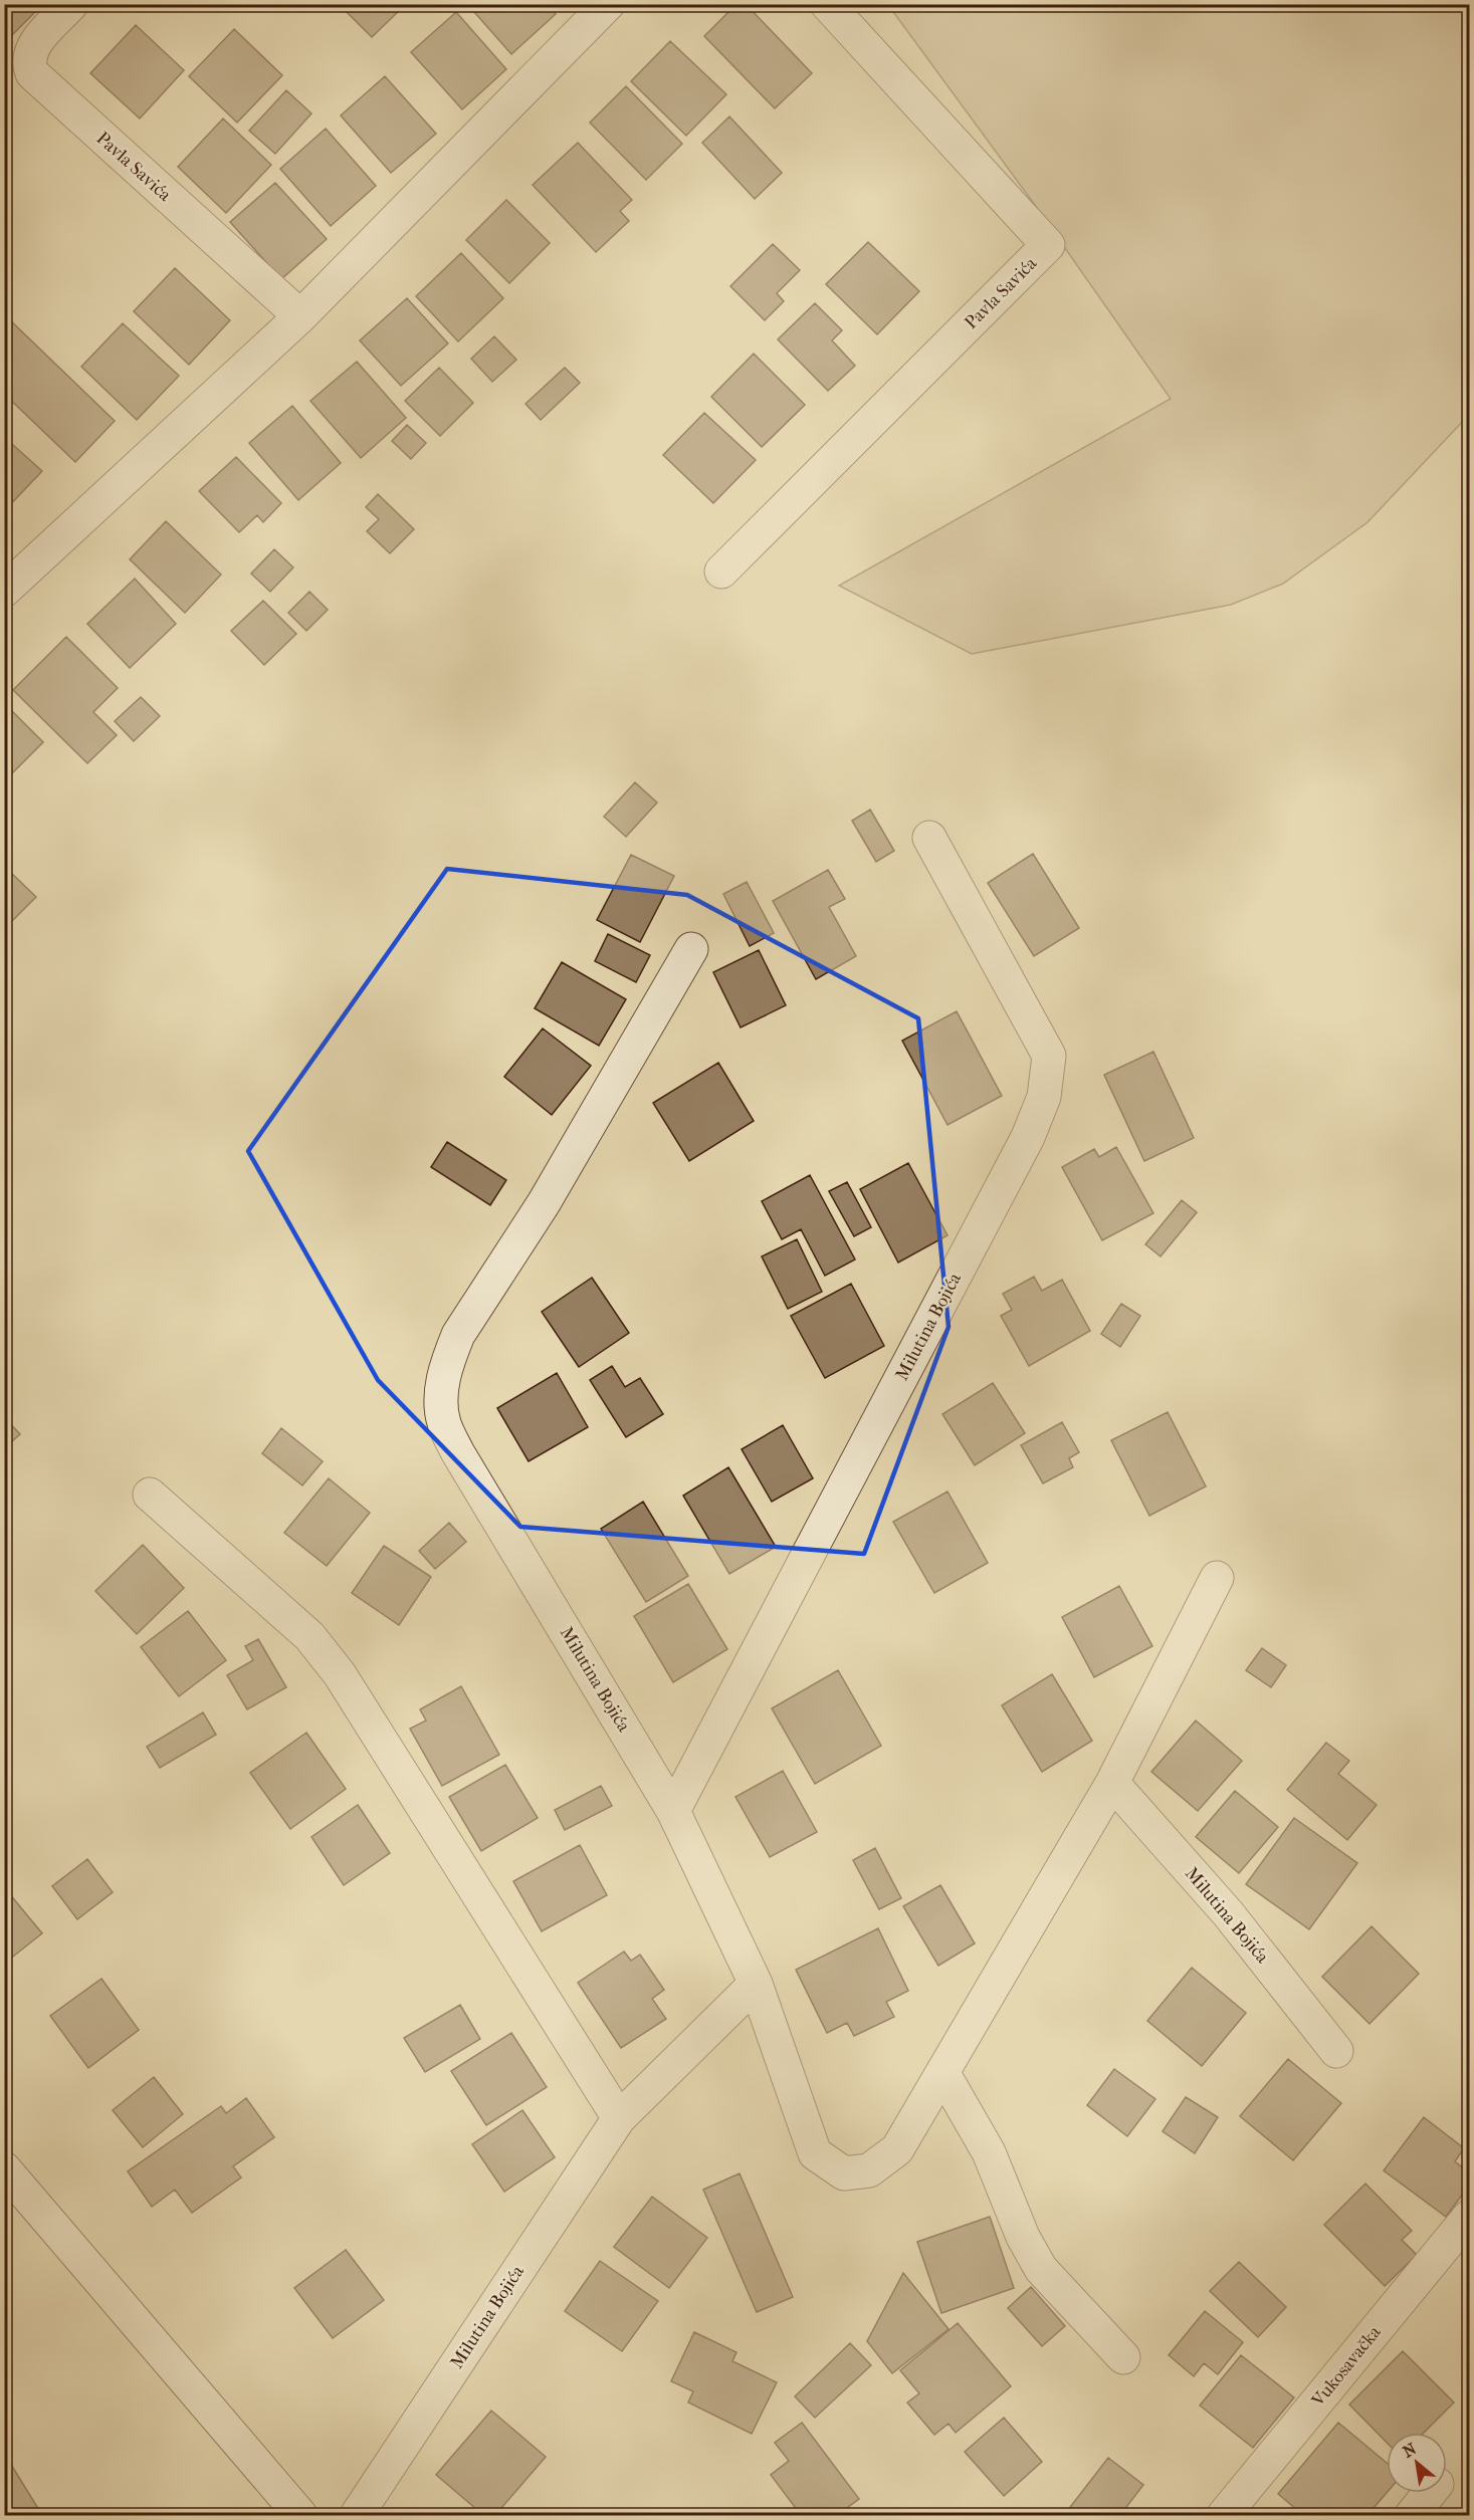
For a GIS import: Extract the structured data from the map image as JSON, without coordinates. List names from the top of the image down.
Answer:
{
  "streets": {
    "street": ["Pavla Savića", "Milutina Bojića", "Vukosavačka"]
  },
  "north": "top left"
}
